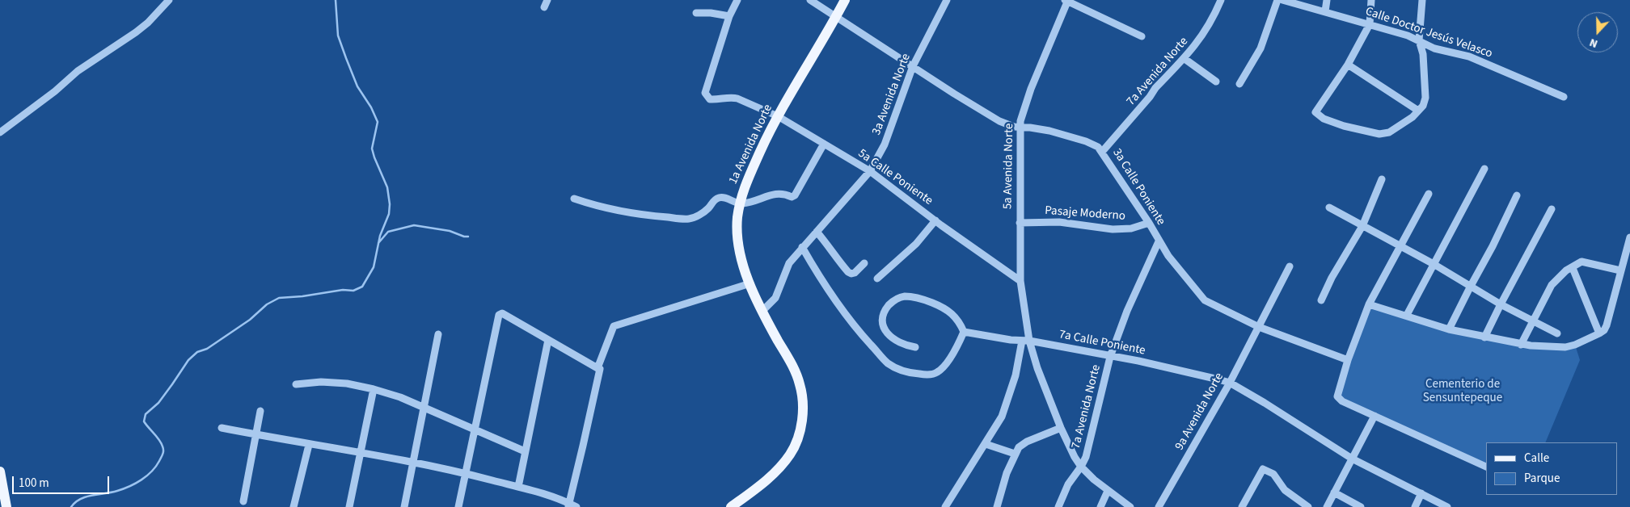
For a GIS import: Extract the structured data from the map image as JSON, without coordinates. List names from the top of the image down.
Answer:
{
  "streets": {
    "main road": ["1a Avenida Norte"],
    "street": [
      "Calle Doctor Jesús Velasco",
      "7a Avenida Norte",
      "3a Avenida Norte",
      "5a Avenida Norte",
      "5a Calle Poniente",
      "3a Calle Poniente",
      "Pasaje Moderno",
      "7a Calle Poniente",
      "9a Avenida Norte"
    ]
  },
  "crossings": [
    ["7a Avenida Norte", "3a Calle Poniente"],
    ["7a Avenida Norte", "7a Calle Poniente"],
    ["3a Avenida Norte", "5a Calle Poniente"],
    ["3a Avenida Norte", "3a Calle Poniente"],
    ["1a Avenida Norte", "5a Calle Poniente"],
    ["1a Avenida Norte", "3a Calle Poniente"],
    ["5a Avenida Norte", "5a Calle Poniente"],
    ["5a Avenida Norte", "3a Calle Poniente"],
    ["5a Avenida Norte", "Pasaje Moderno"],
    ["5a Avenida Norte", "7a Calle Poniente"],
    ["3a Calle Poniente", "Pasaje Moderno"],
    ["3a Calle Poniente", "9a Avenida Norte"],
    ["7a Calle Poniente", "9a Avenida Norte"]
  ],
  "parks": ["Cementerio de Sensuntepeque"],
  "legend": ["Calle", "Parque"],
  "scale_bar": "100 m",
  "north": "bottom"
}
